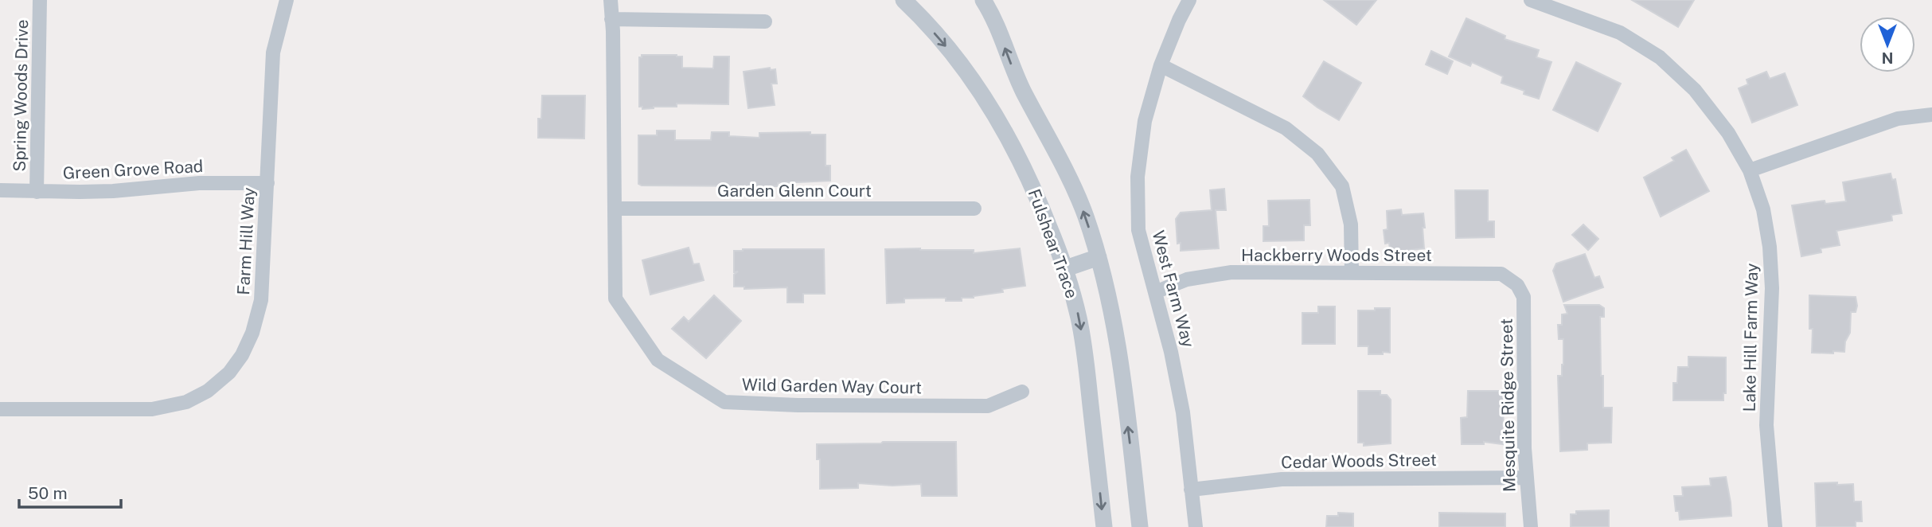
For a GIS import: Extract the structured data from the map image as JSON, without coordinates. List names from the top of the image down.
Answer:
{
  "streets": {
    "street": [
      "Spring Woods Drive",
      "Green Grove Road",
      "Garden Glenn Court",
      "Farm Hill Way",
      "Fulshear Trace",
      "Hackberry Woods Street",
      "West Farm Way",
      "Lake Hill Farm Way",
      "Wild Garden Way Court",
      "Mesquite Ridge Street",
      "Cedar Woods Street"
    ]
  },
  "crossings": [
    ["Spring Woods Drive", "Green Grove Road"],
    ["Green Grove Road", "Farm Hill Way"],
    ["Garden Glenn Court", "Wild Garden Way Court"],
    ["Hackberry Woods Street", "West Farm Way"],
    ["Hackberry Woods Street", "Mesquite Ridge Street"],
    ["West Farm Way", "Cedar Woods Street"],
    ["Mesquite Ridge Street", "Cedar Woods Street"]
  ],
  "scale_bar": "50 m",
  "north": "bottom"
}
